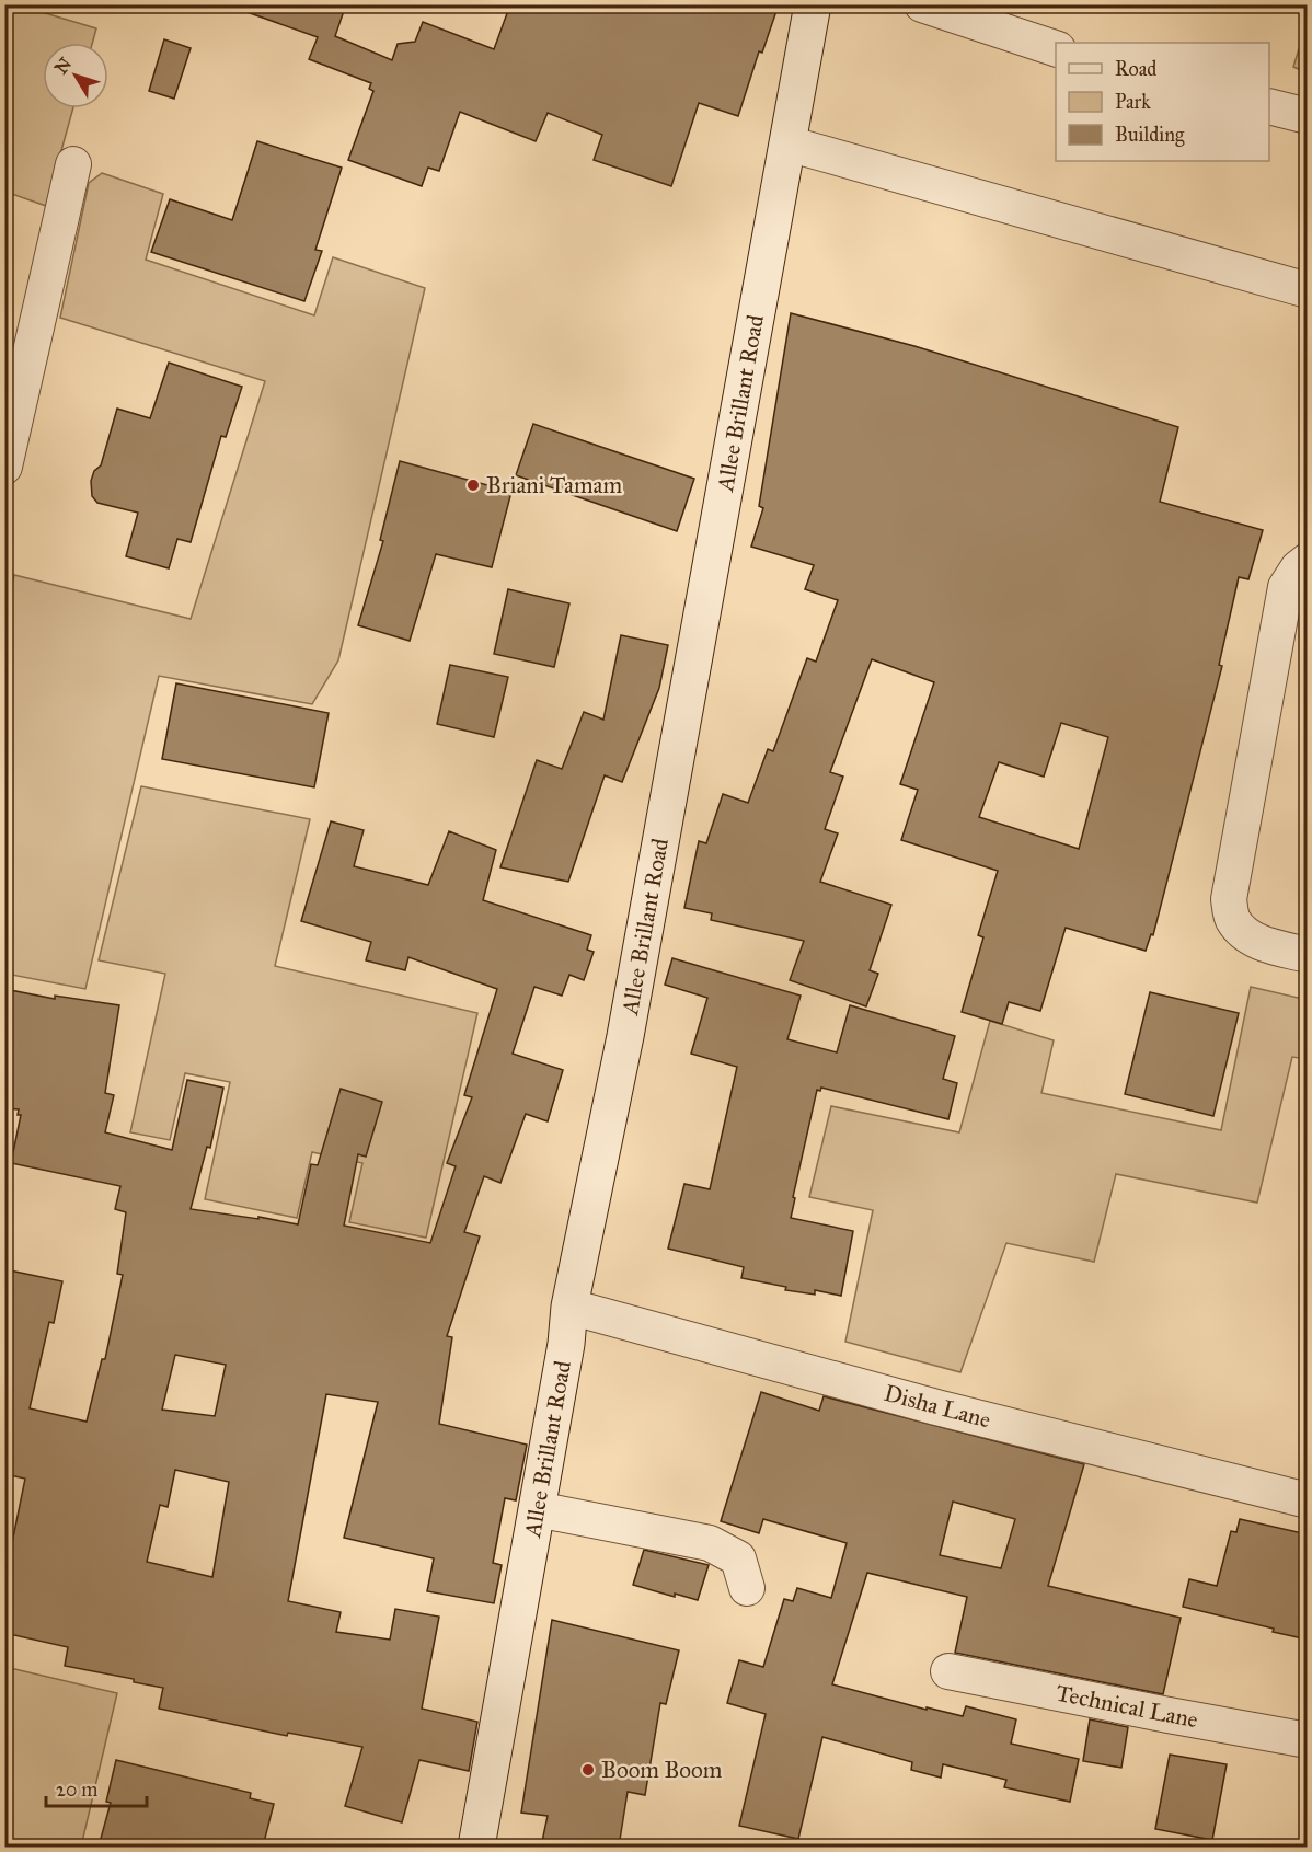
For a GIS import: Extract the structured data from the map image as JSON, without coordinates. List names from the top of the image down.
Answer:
{
  "streets": {
    "main road": ["Allee Brillant Road"],
    "street": ["Disha Lane", "Technical Lane"]
  },
  "crossings": [
    ["Allee Brillant Road", "Disha Lane"]
  ],
  "places": ["Briani Tamam", "Boom Boom"],
  "legend": ["Road", "Park", "Building"],
  "scale_bar": "20 m",
  "north": "top left"
}
